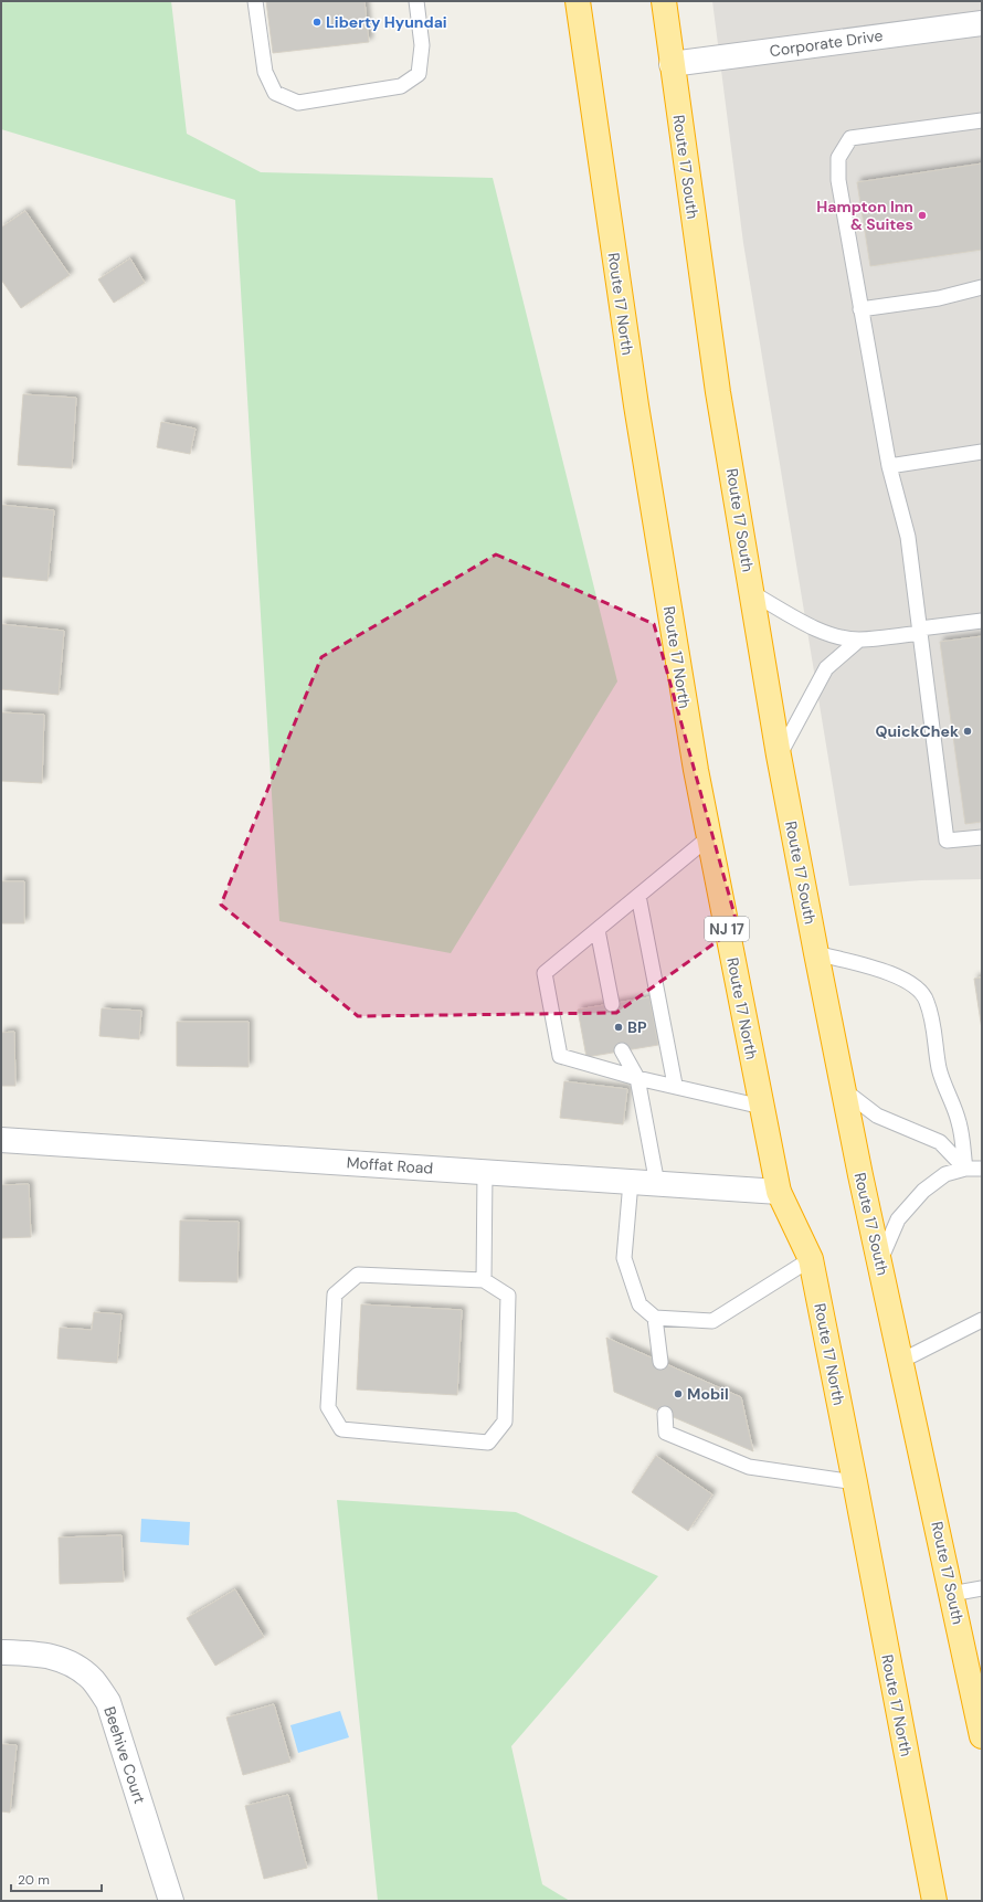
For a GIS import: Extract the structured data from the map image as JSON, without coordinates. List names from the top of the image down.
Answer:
{
  "streets": {
    "highway": ["Route 17 South", "Route 17 North", "NJ 17"],
    "street": ["Corporate Drive", "Moffat Road", "Beehive Court"]
  },
  "crossings": [
    ["Corporate Drive", "Route 17 South"],
    ["Route 17 North", "Moffat Road"]
  ],
  "places": [
    "Liberty Hyundai",
    "Hampton Inn & Suites",
    "QuickChek",
    "BP",
    "Mobil"
  ],
  "scale_bar": "20 m"
}
